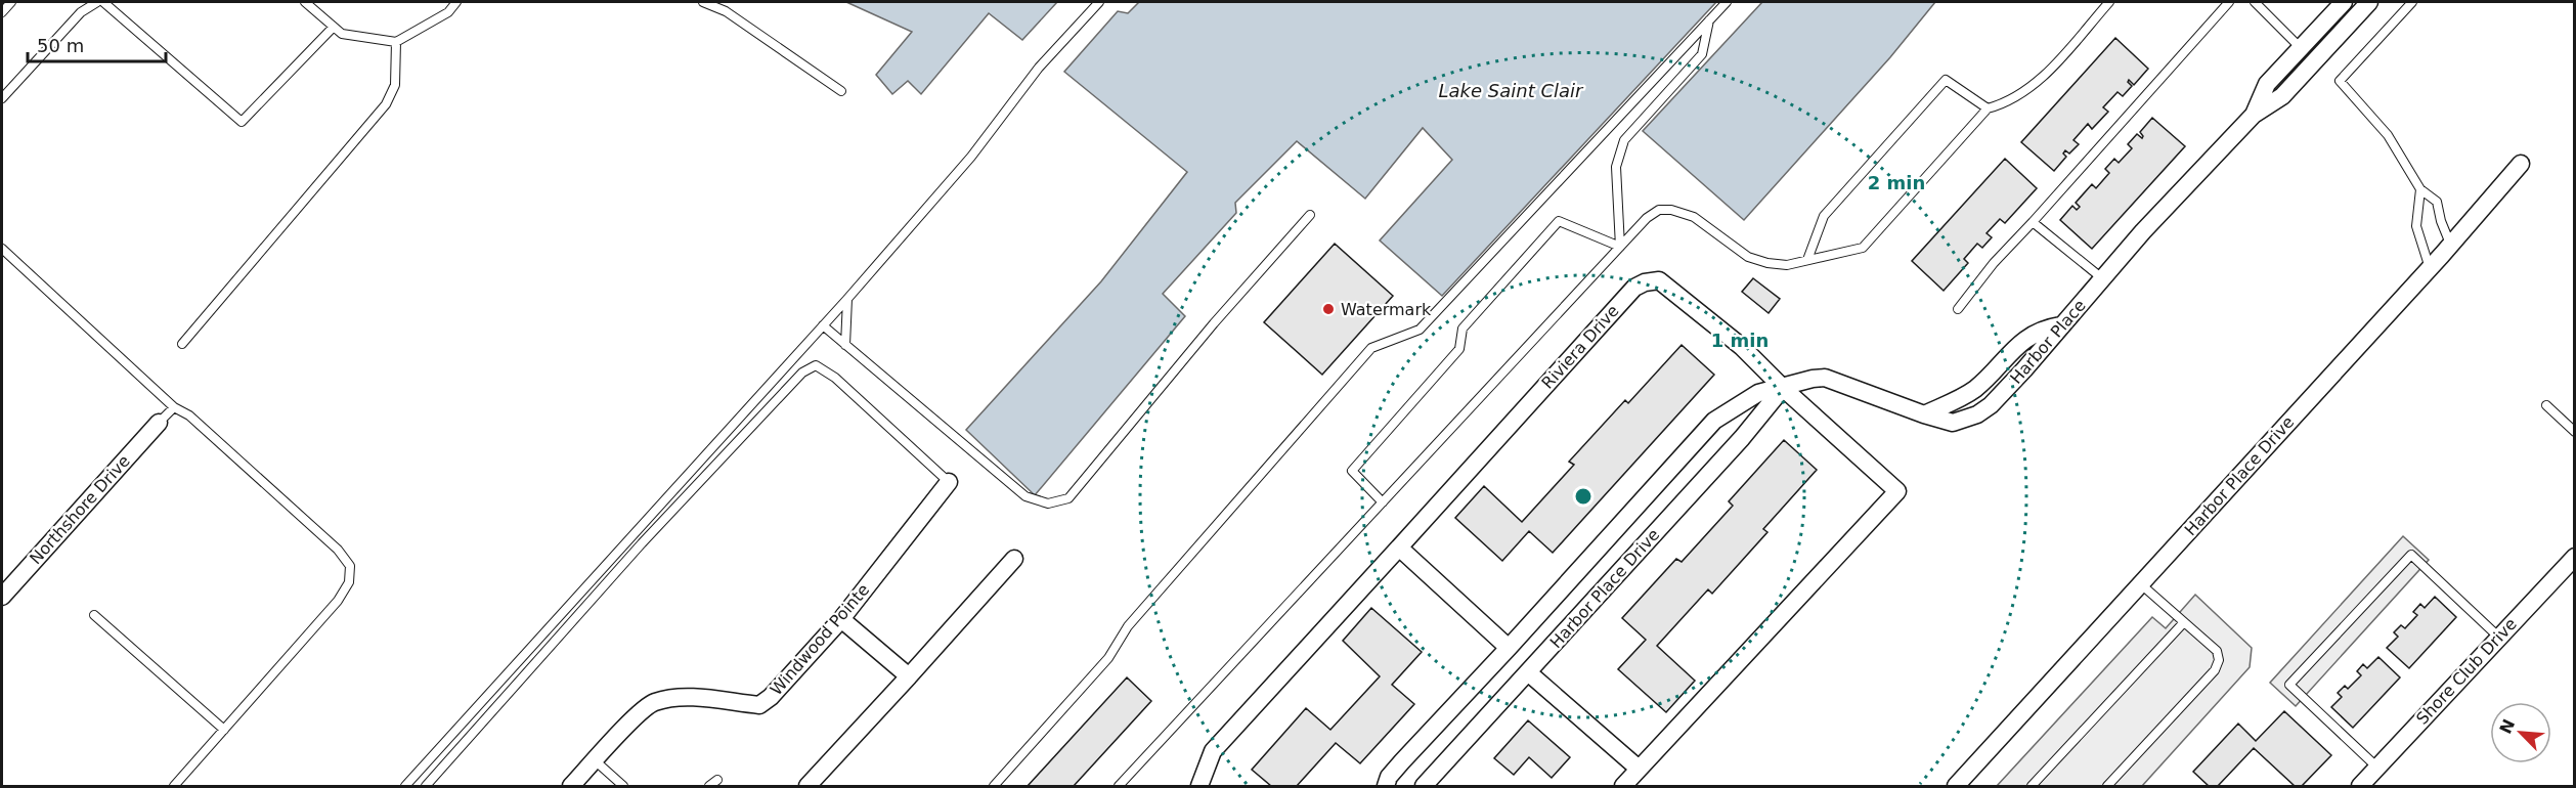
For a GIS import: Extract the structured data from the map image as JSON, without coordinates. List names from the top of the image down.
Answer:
{
  "streets": {
    "street": [
      "Harbor Place",
      "Riviera Drive",
      "Harbor Place Drive",
      "Northshore Drive",
      "Windwood Pointe",
      "Shore Club Drive"
    ]
  },
  "crossings": [
    ["Harbor Place", "Riviera Drive"],
    ["Harbor Place", "Harbor Place Drive"],
    ["Riviera Drive", "Harbor Place Drive"]
  ],
  "water": ["Lake Saint Clair"],
  "places": ["Watermark"],
  "scale_bar": "50 m",
  "north": "top left",
  "rings": ["2 min", "1 min"]
}
